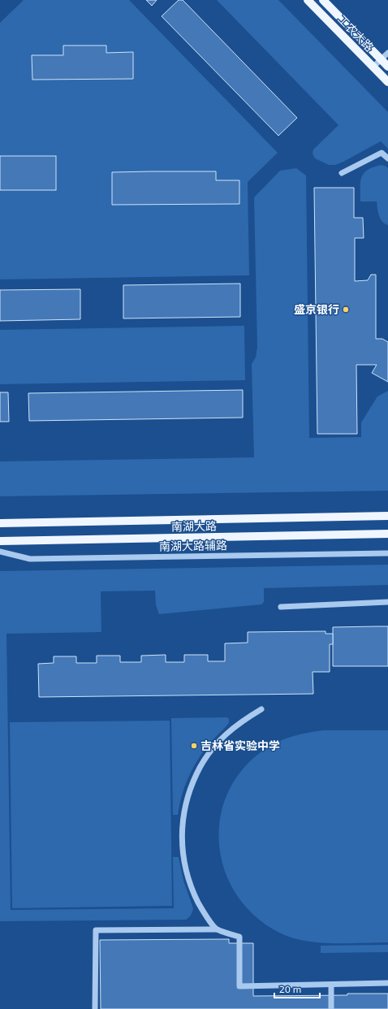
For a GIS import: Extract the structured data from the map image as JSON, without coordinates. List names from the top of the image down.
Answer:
{
  "streets": {
    "main road": ["工农大路", "南湖大路"],
    "street": ["南湖大路辅路"]
  },
  "places": ["盛京银行", "吉林省实验中学"],
  "scale_bar": "20 m"
}
